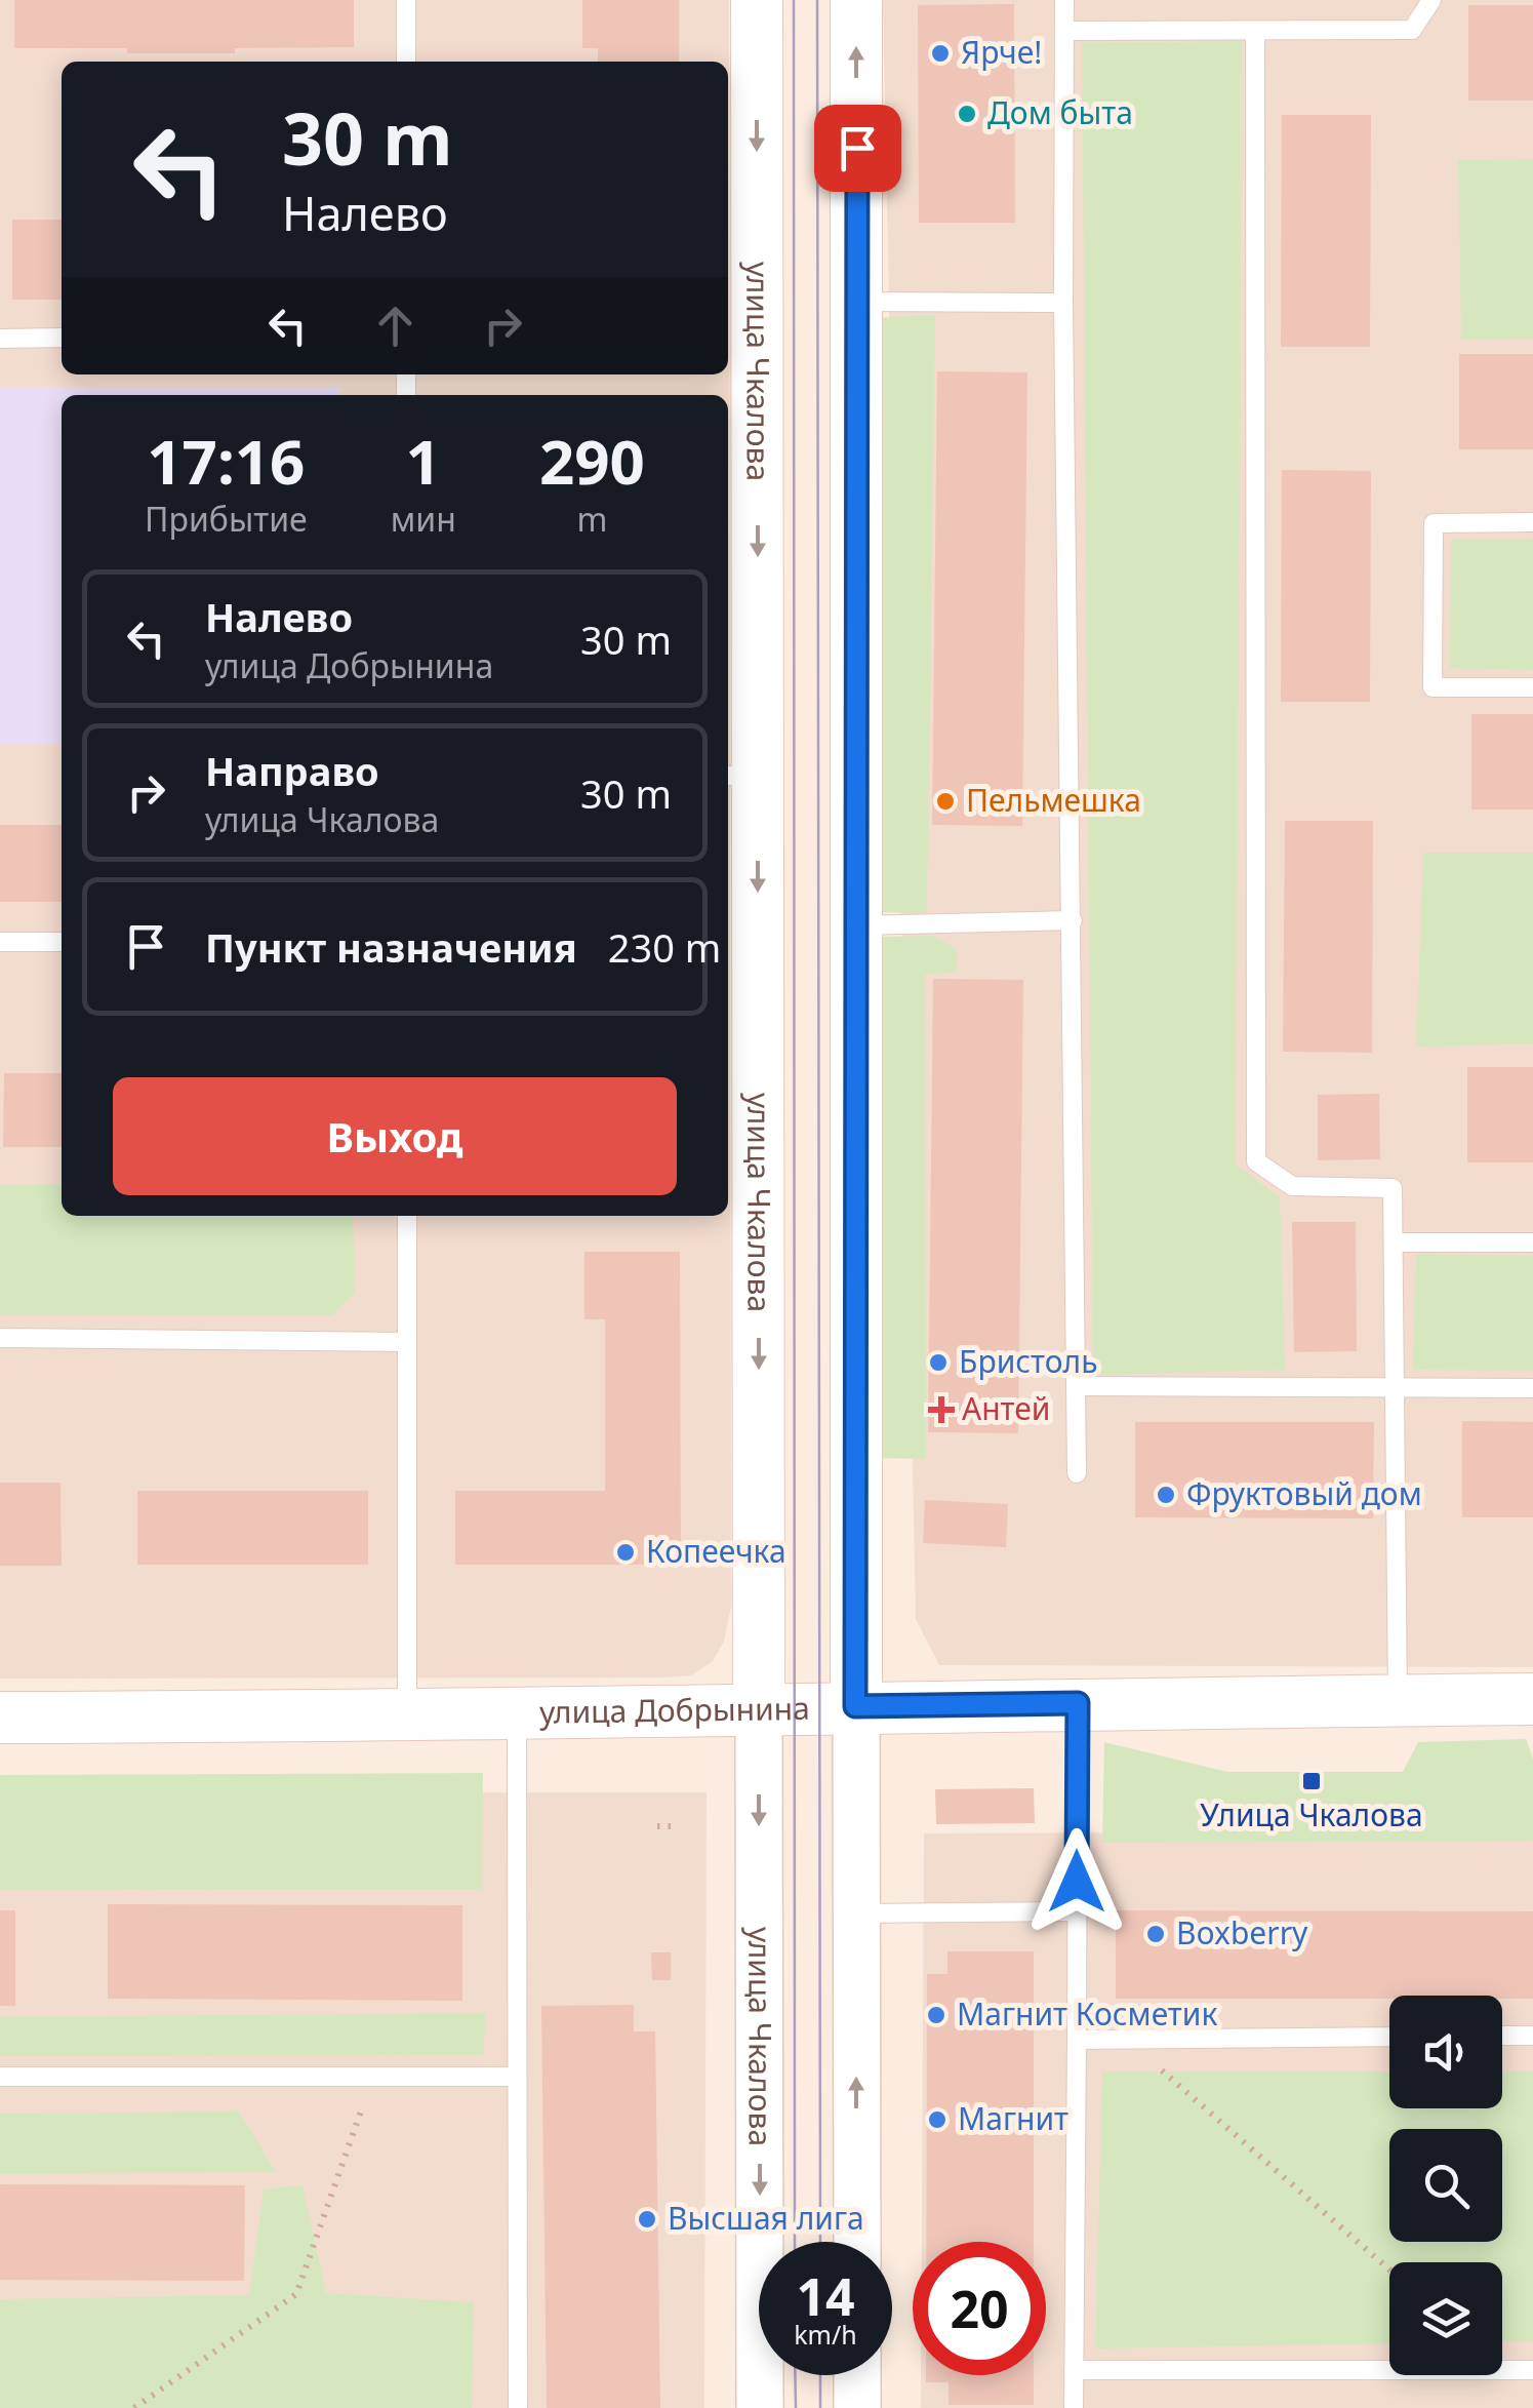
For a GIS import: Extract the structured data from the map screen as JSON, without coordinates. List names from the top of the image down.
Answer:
{
  "streets": {
    "main road": ["улица Чкалова", "улица Добрынина"]
  },
  "crossings": [
    ["улица Чкалова", "улица Добрынина"]
  ],
  "places": {
    "other": [
      "Ярче!",
      "Дом быта",
      "Пельмешка",
      "Бристоль",
      "Фруктовый дом",
      "Копеечка",
      "Boxberry",
      "Магнит Косметик",
      "Магнит",
      "Высшая лига"
    ],
    "health": ["Антей"],
    "transit": ["Улица Чкалова"]
  },
  "page": {
    "turn": ["30 m", "Налево"],
    "eta": [
      "17:16",
      "Прибытие",
      "1",
      "мин",
      "290",
      "m"
    ],
    "list": [
      {
        "name": "Налево",
        "note": "улица Добрынина",
        "value": "30 m"
      },
      {
        "name": "Направо",
        "note": "улица Чкалова",
        "value": "30 m"
      },
      {
        "name": "Пункт назначения",
        "value": "230 m"
      }
    ],
    "buttons": "Выход",
    "speed": "14 km/h",
    "limit": "20"
  }
}
